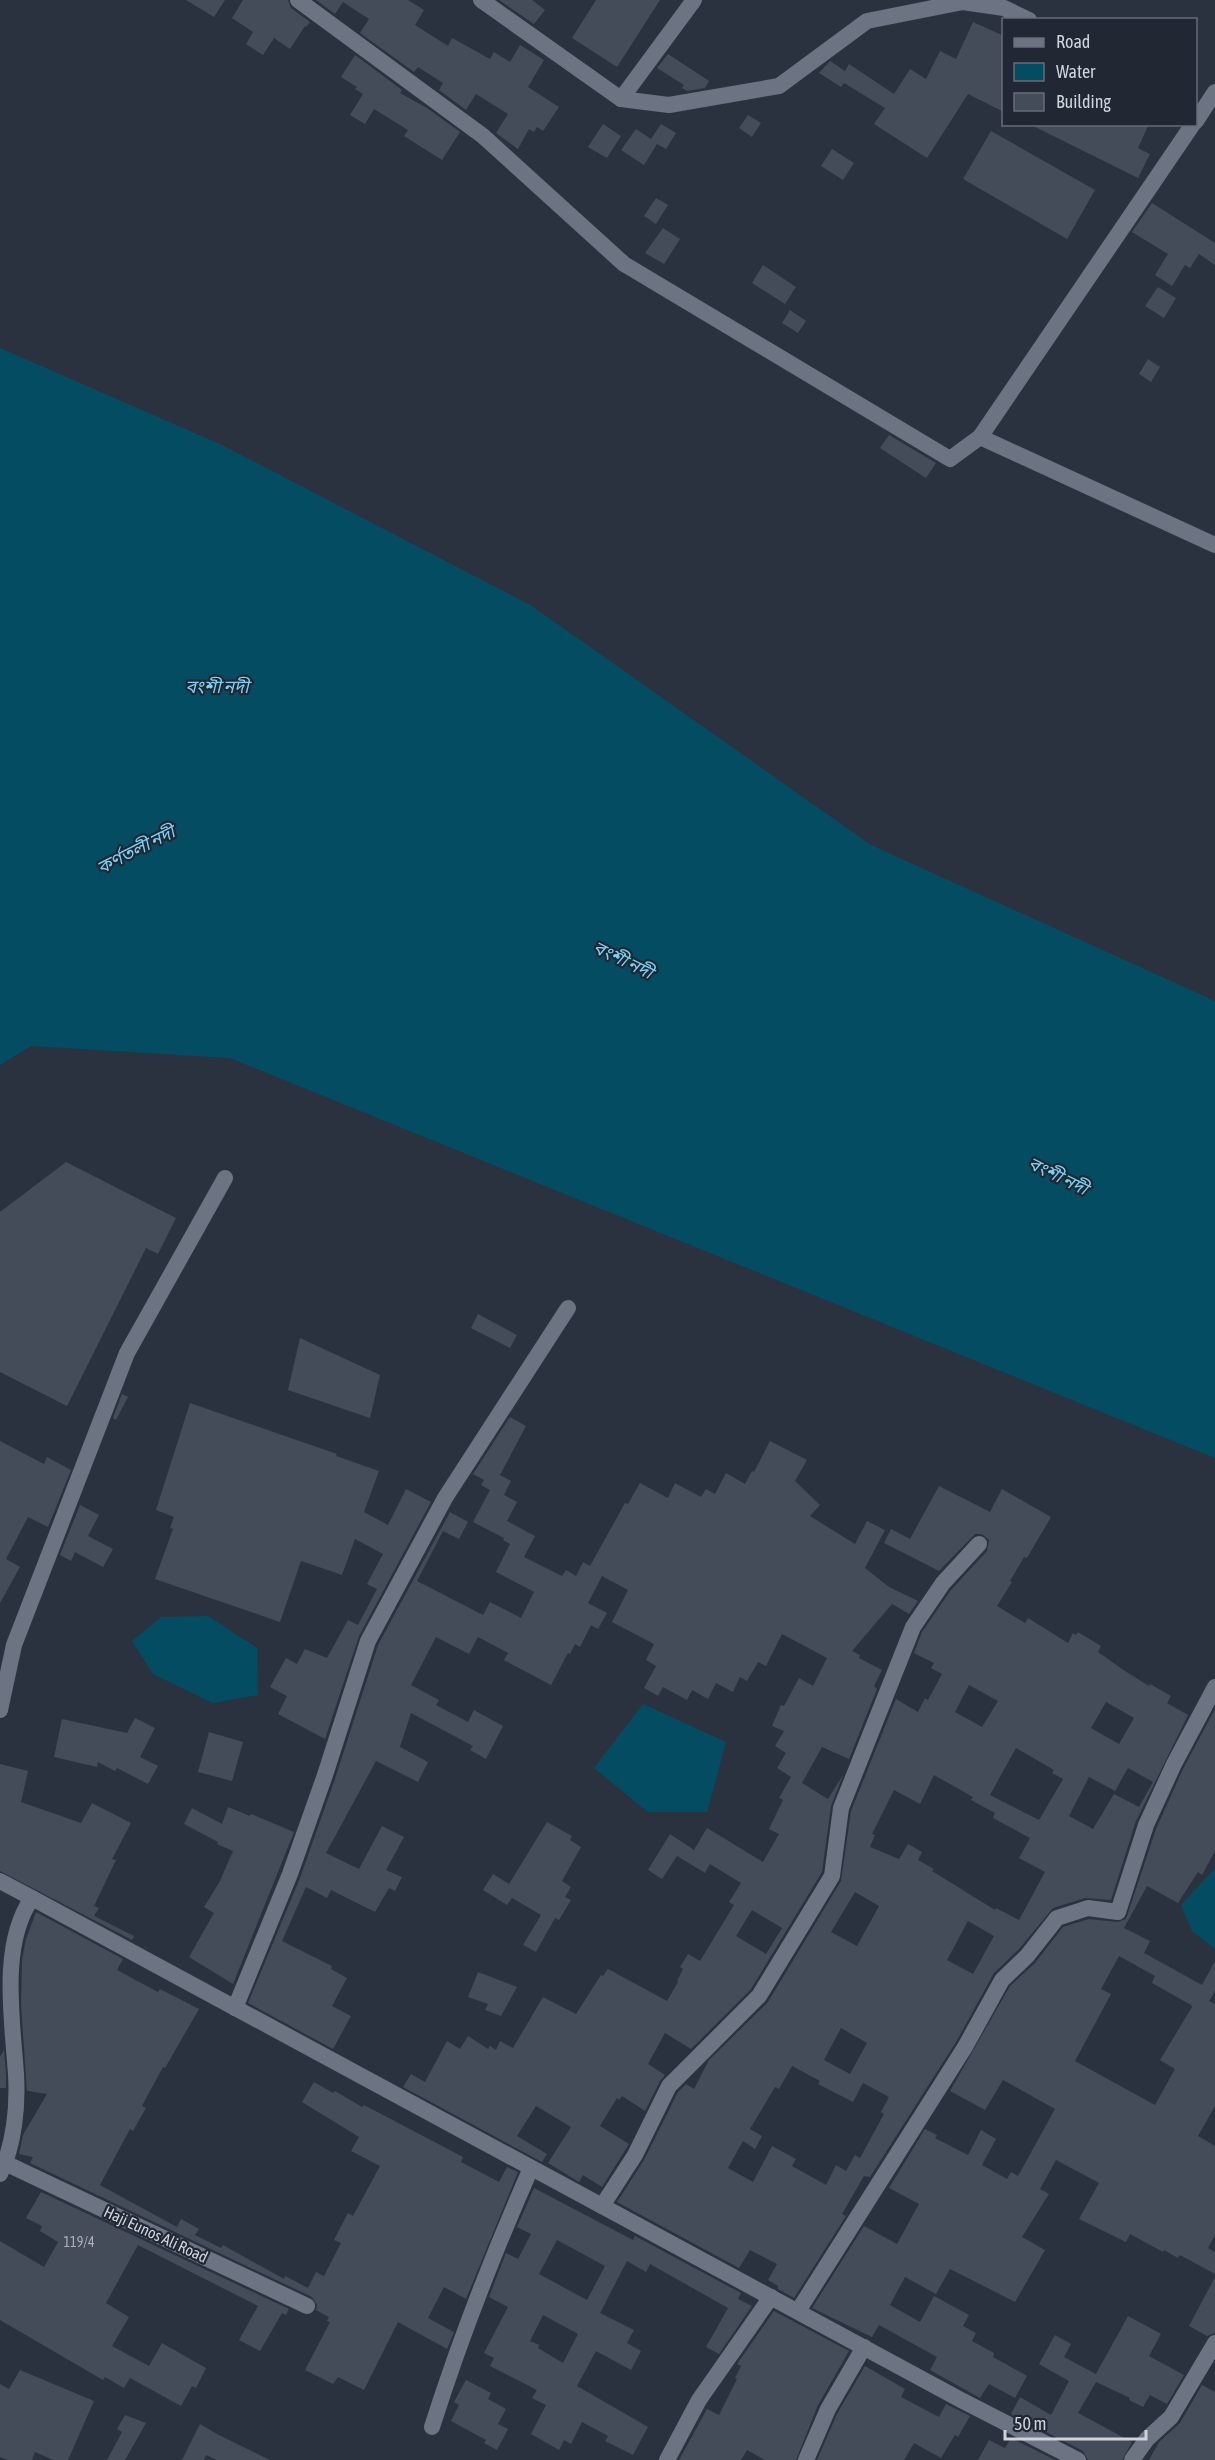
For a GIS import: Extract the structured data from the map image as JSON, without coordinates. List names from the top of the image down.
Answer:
{
  "streets": {
    "street": ["Haji Eunos Ali Road"]
  },
  "water": ["বংশী নদী", "কর্ণতলী নদী"],
  "house_numbers": ["119/4"],
  "legend": ["Road", "Water", "Building"],
  "scale_bar": "50 m"
}
